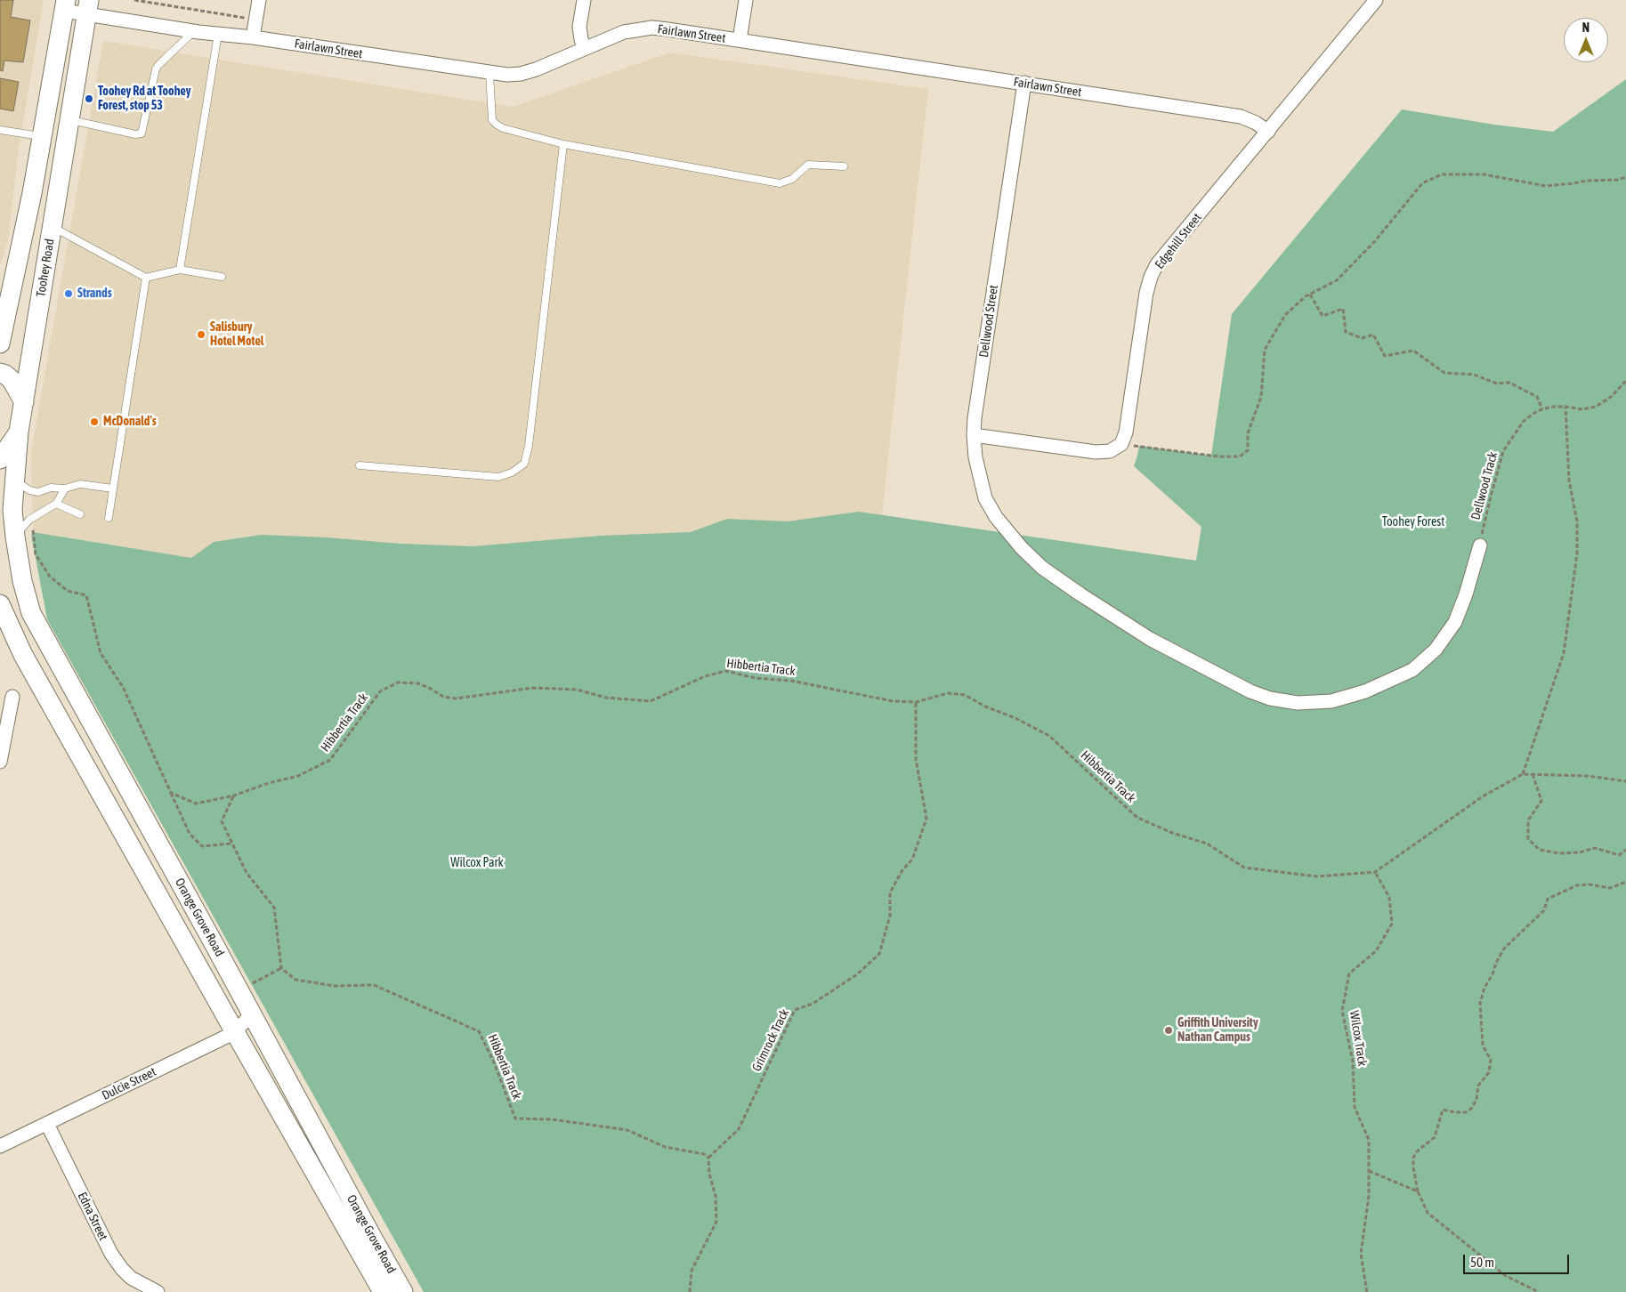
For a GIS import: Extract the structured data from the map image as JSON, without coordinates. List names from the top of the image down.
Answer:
{
  "streets": {
    "main road": ["Toohey Road", "Orange Grove Road"],
    "street": [
      "Fairlawn Street",
      "Edgehill Street",
      "Dellwood Street",
      "Dulcie Street",
      "Edna Street"
    ],
    "path": [
      "Dellwood Track",
      "Hibbertia Track",
      "Wilcox Track",
      "Grimrock Track"
    ]
  },
  "crossings": [
    ["Fairlawn Street", "Edgehill Street"],
    ["Fairlawn Street", "Toohey Road"],
    ["Fairlawn Street", "Dellwood Street"],
    ["Toohey Road", "Orange Grove Road"],
    ["Dellwood Street", "Dellwood Track"],
    ["Hibbertia Track", "Wilcox Track"],
    ["Hibbertia Track", "Grimrock Track"],
    ["Orange Grove Road", "Dulcie Street"],
    ["Dulcie Street", "Edna Street"]
  ],
  "parks": ["Toohey Forest", "Wilcox Park"],
  "places": [
    "Toohey Rd at Toohey Forest, stop 53",
    "Strands",
    "Salisbury Hotel Motel",
    "McDonald's",
    "Griffith University Nathan Campus"
  ],
  "scale_bar": "50 m",
  "north": "top"
}
